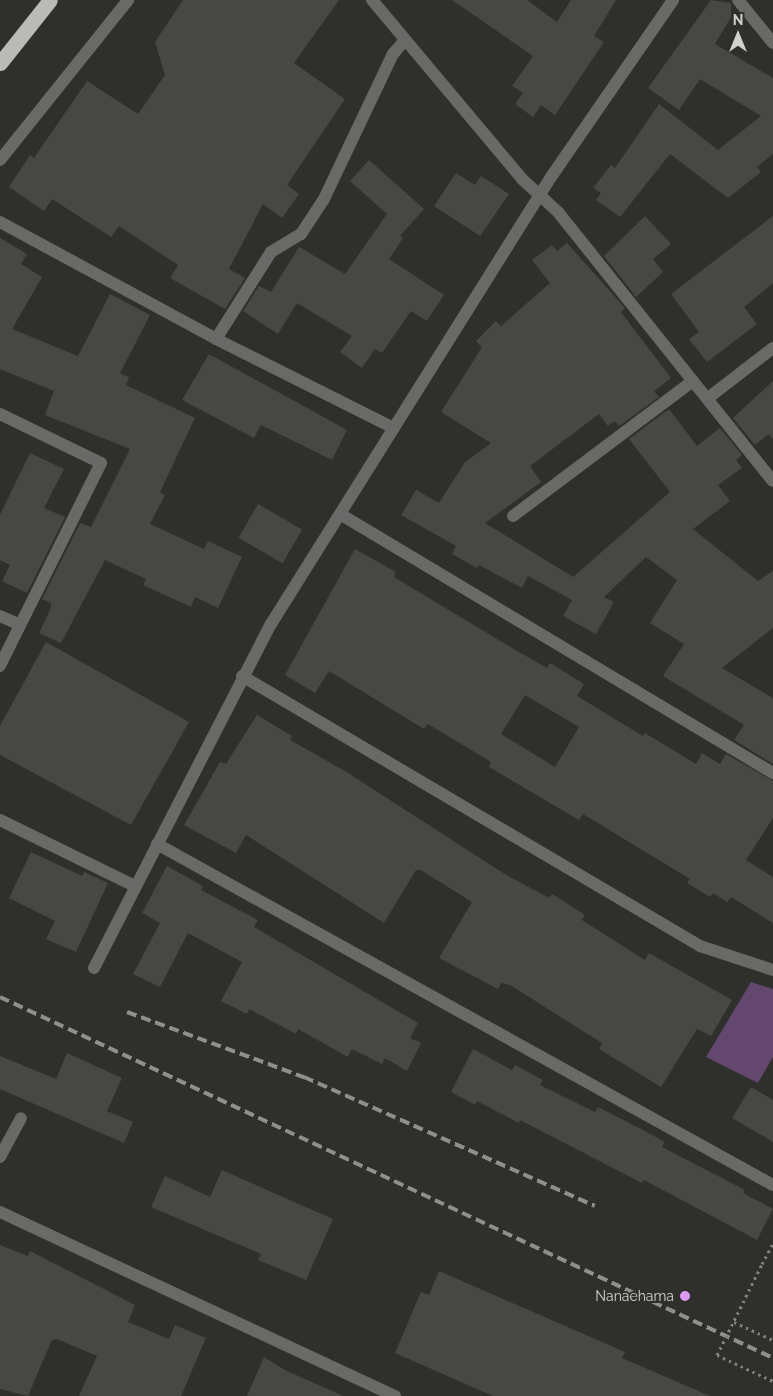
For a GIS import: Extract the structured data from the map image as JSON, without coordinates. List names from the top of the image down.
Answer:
{
  "places": ["Nanaehama"],
  "north": "top"
}
